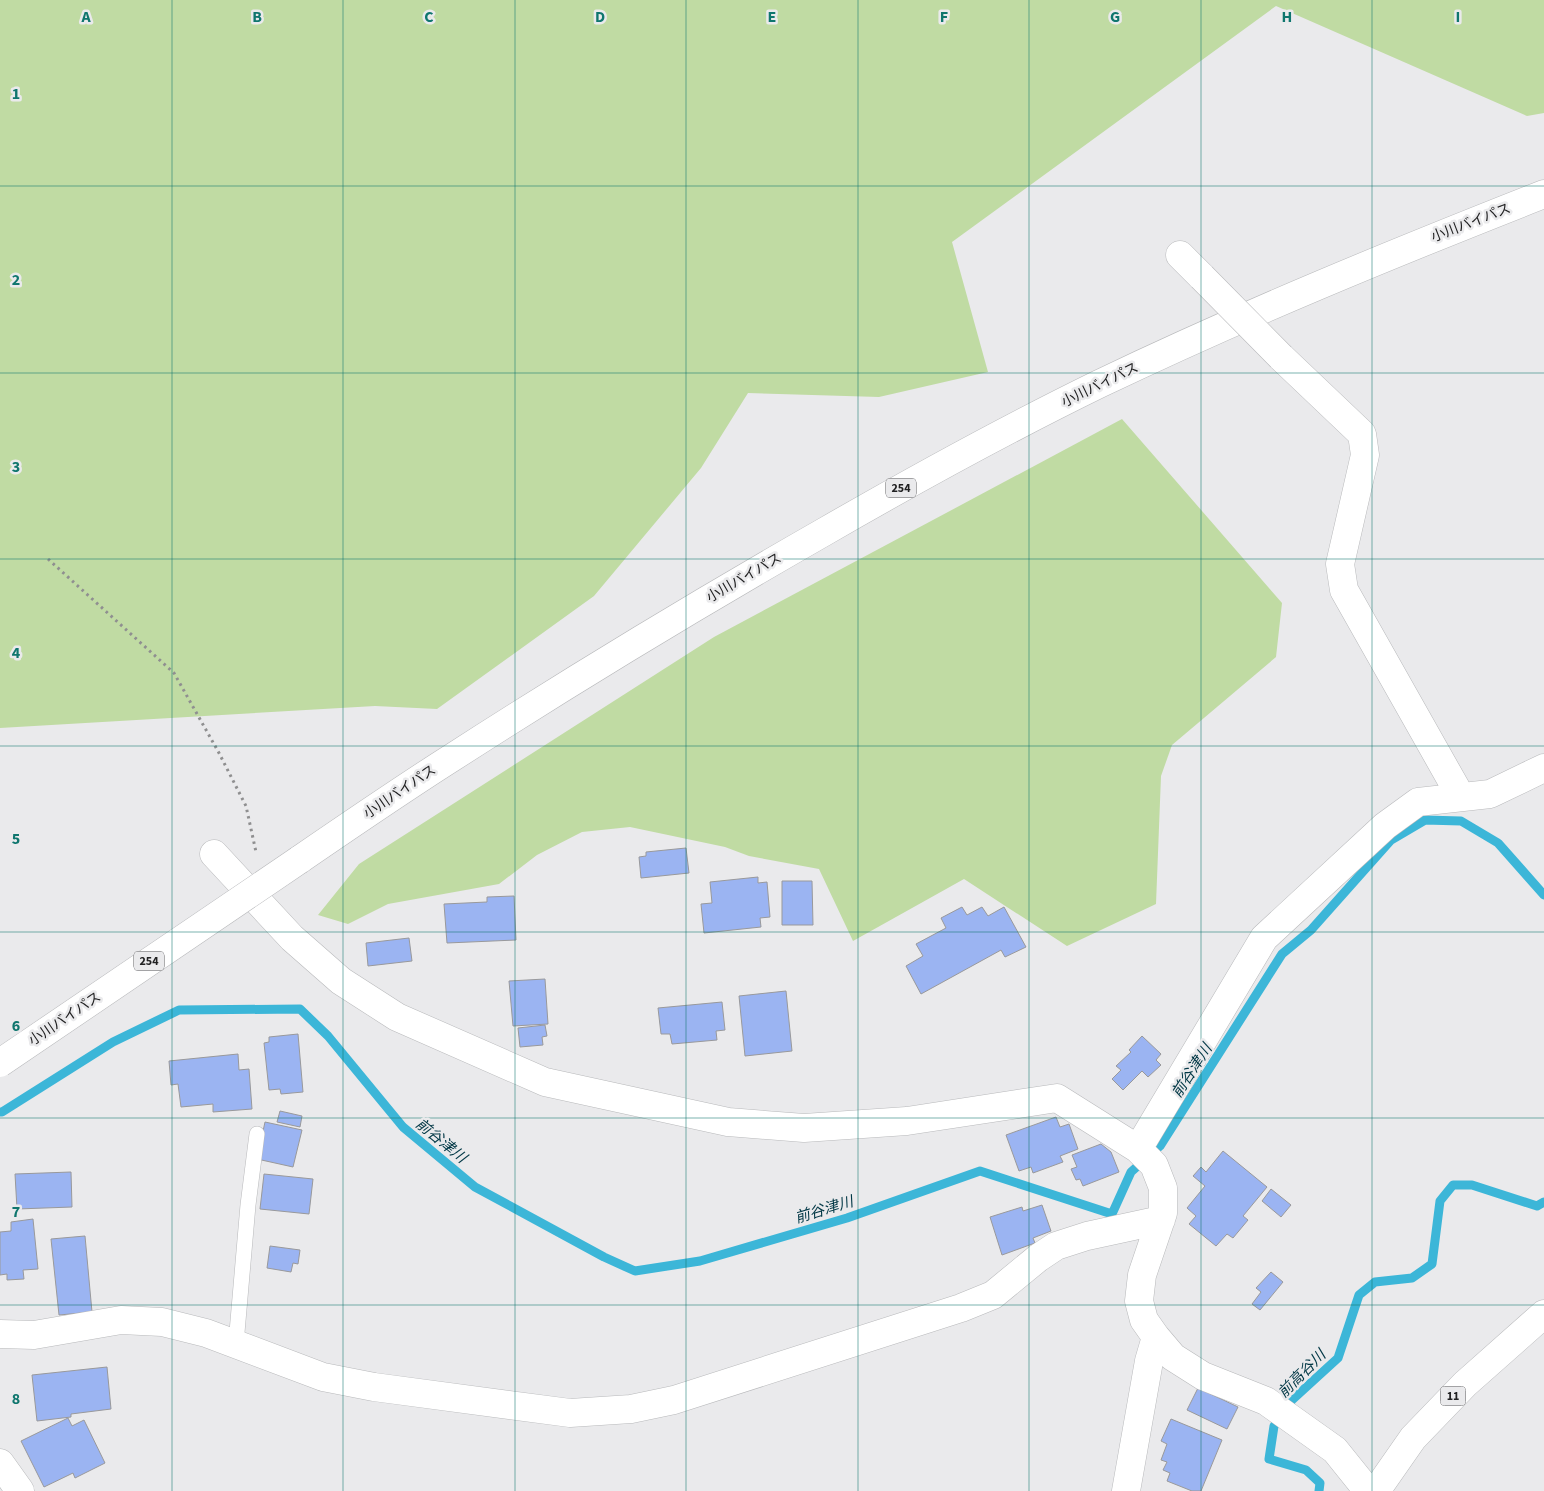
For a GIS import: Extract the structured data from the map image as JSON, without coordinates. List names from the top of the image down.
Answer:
{
  "streets": {
    "main road": ["小川バイパス", "254", "11"]
  },
  "water": ["前谷津川", "前高谷川"],
  "grid": {
    "columns": [
      "A",
      "B",
      "C",
      "D",
      "E",
      "F",
      "G",
      "H",
      "I"
    ],
    "rows": [
      "1",
      "2",
      "3",
      "4",
      "5",
      "6",
      "7",
      "8"
    ]
  }
}
